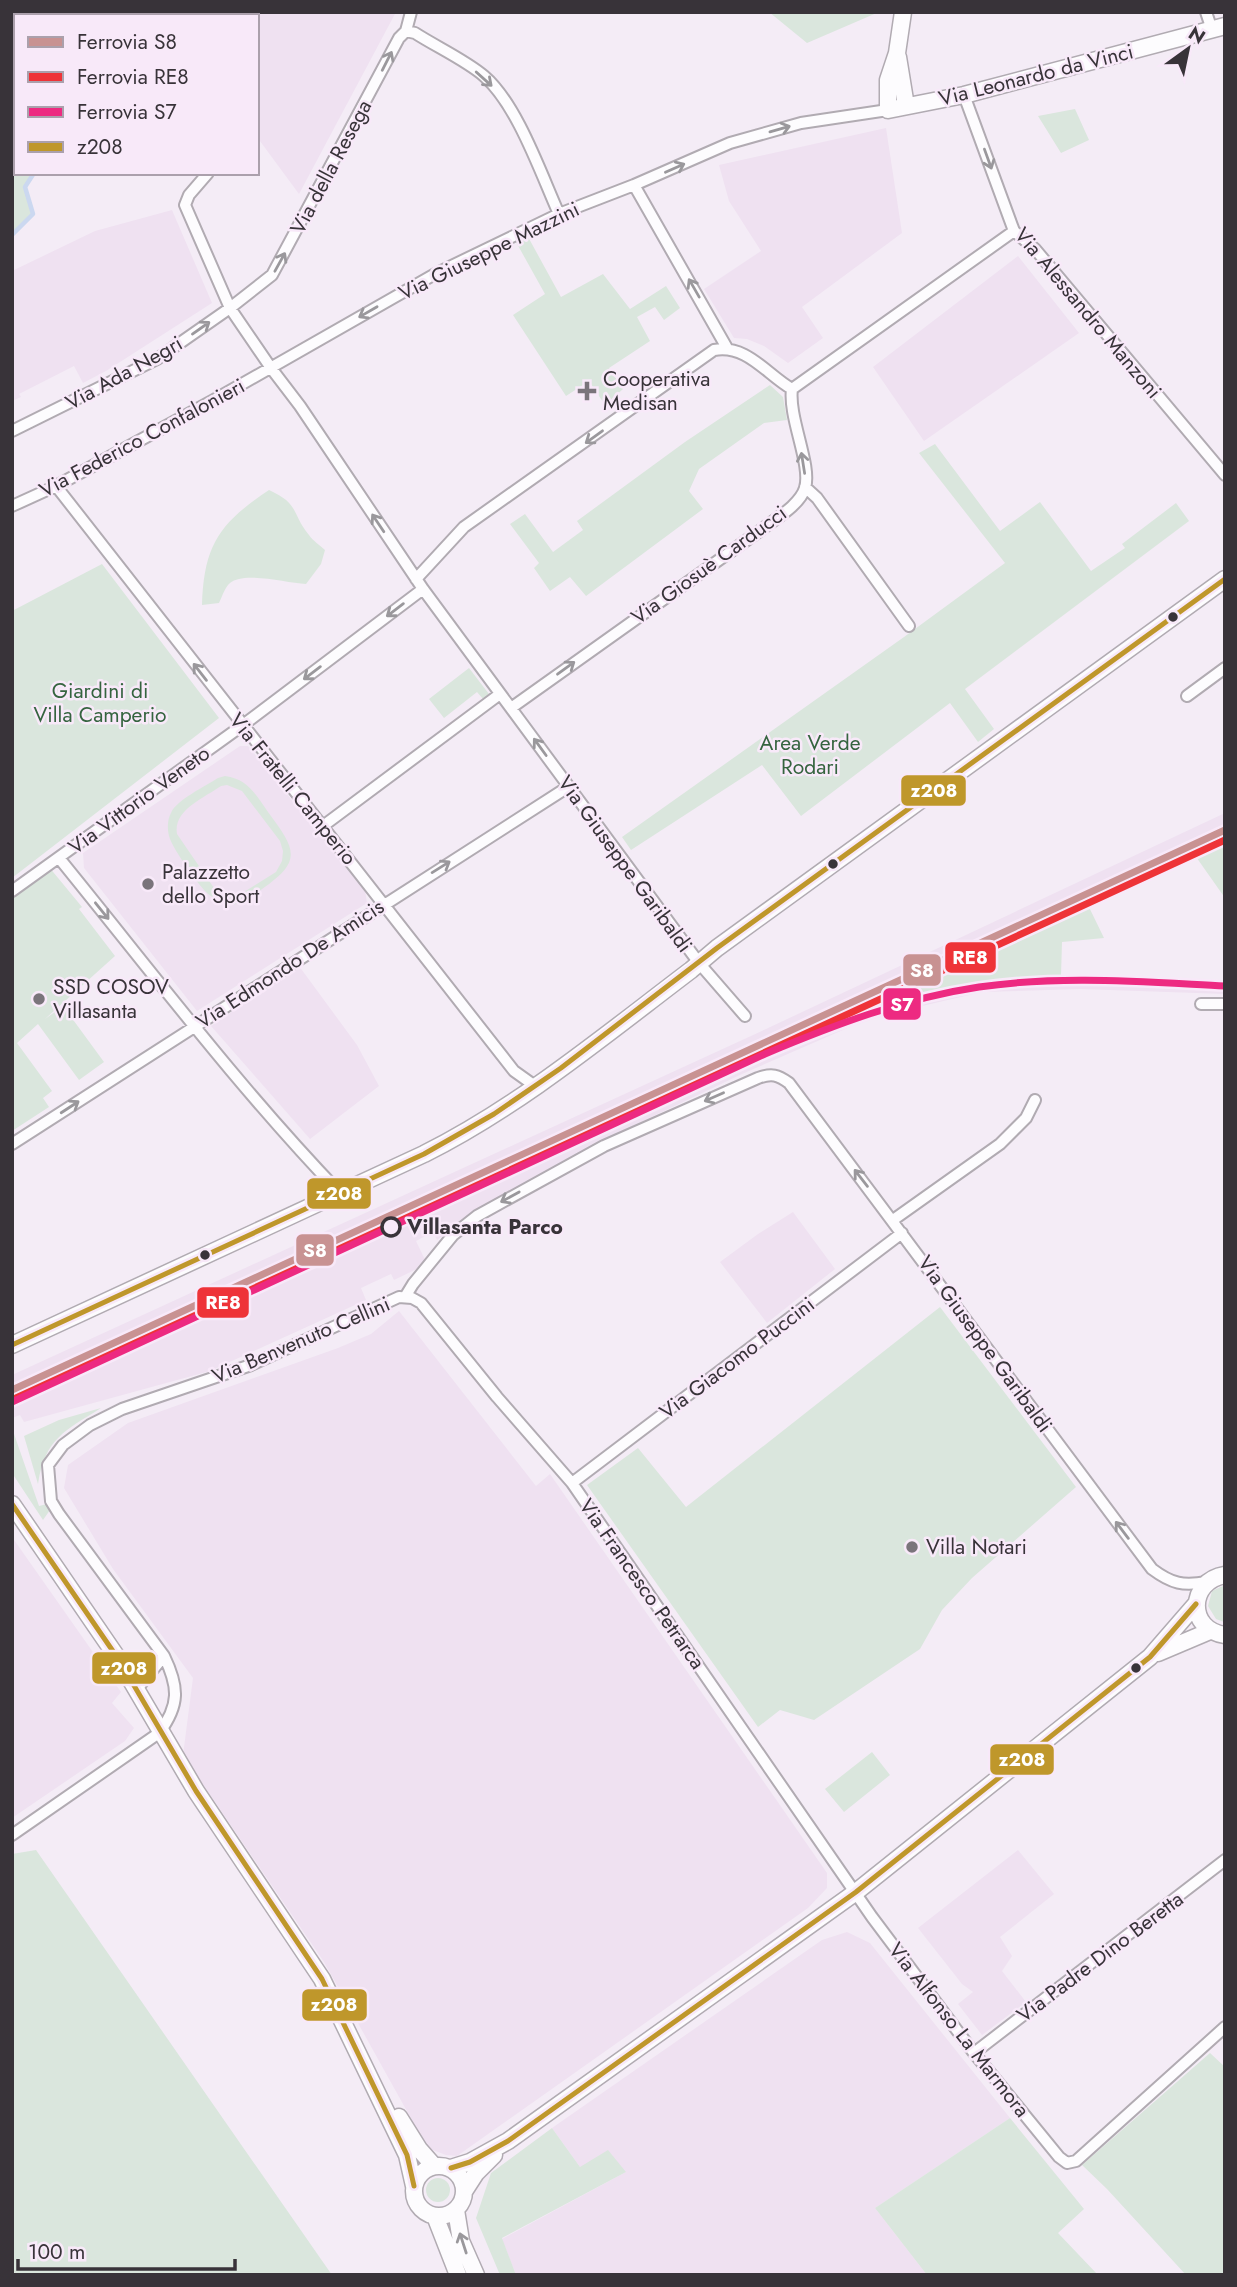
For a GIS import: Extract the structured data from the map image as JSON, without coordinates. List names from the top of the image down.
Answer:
{
  "streets": {
    "street": [
      "Via Leonardo da Vinci",
      "Via della Resega",
      "Via Giuseppe Mazzini",
      "Via Alessandro Manzoni",
      "Via Ada Negri",
      "Via Federico Confalonieri",
      "Via Giosuè Carducci",
      "Via Fratelli Camperio",
      "Via Vittorio Veneto",
      "Via Giuseppe Garibaldi",
      "Via Edmondo De Amicis",
      "Via Benvenuto Cellini",
      "Via Giacomo Puccini",
      "Via Francesco Petrarca",
      "Via Padre Dino Beretta",
      "Via Alfonso La Marmora"
    ]
  },
  "crossings": [
    ["Via Leonardo da Vinci", "Via Giuseppe Mazzini"],
    ["Via Leonardo da Vinci", "Via Alessandro Manzoni"],
    ["Via della Resega", "Via Ada Negri"],
    ["Via Giuseppe Mazzini", "Via Federico Confalonieri"],
    ["Via Federico Confalonieri", "Via Fratelli Camperio"],
    ["Via Giosuè Carducci", "Via Giuseppe Garibaldi"],
    ["Via Fratelli Camperio", "Via Vittorio Veneto"],
    ["Via Fratelli Camperio", "Via Edmondo De Amicis"],
    ["Via Vittorio Veneto", "Via Giuseppe Garibaldi"],
    ["Via Giuseppe Garibaldi", "Via Edmondo De Amicis"],
    ["Via Giuseppe Garibaldi", "Via Benvenuto Cellini"],
    ["Via Giuseppe Garibaldi", "Via Giacomo Puccini"],
    ["Via Benvenuto Cellini", "Via Francesco Petrarca"],
    ["Via Giacomo Puccini", "Via Francesco Petrarca"],
    ["Via Francesco Petrarca", "Via Alfonso La Marmora"],
    ["Via Padre Dino Beretta", "Via Alfonso La Marmora"]
  ],
  "one_way": [
    "Via della Resega",
    "Via Ada Negri",
    "Via Giosuè Carducci",
    "Via Fratelli Camperio",
    "Via Vittorio Veneto",
    "Via Giuseppe Garibaldi",
    "Via Edmondo De Amicis"
  ],
  "parks": ["Giardini di Villa Camperio", "Area Verde Rodari"],
  "places": {
    "health": ["Cooperativa Medisan"],
    "other": [
      "Palazzetto dello Sport",
      "SSD COSOV Villasanta",
      "Villasanta Parco",
      "Villa Notari"
    ]
  },
  "lines": [
    "transit line z208",
    "rail line S8",
    "rail line RE8",
    "rail line S7"
  ],
  "legend": [
    "Ferrovia S8",
    "Ferrovia RE8",
    "Ferrovia S7",
    "z208"
  ],
  "scale_bar": "100 m",
  "north": "top right"
}
